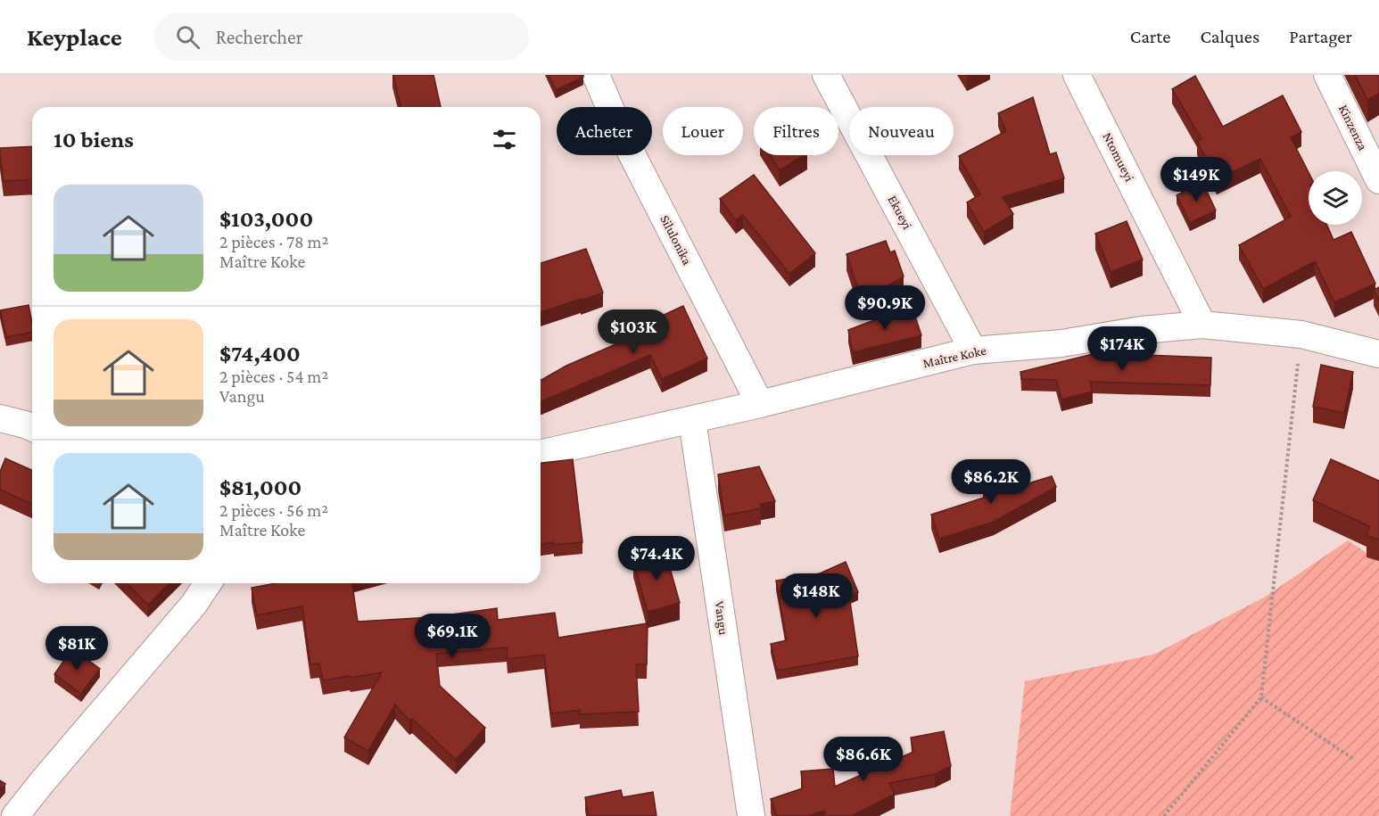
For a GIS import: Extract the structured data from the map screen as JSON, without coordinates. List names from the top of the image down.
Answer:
{
  "streets": {
    "street": [
      "Kinzenza",
      "Ntomueyi",
      "Ekueyi",
      "Silulonika",
      "Maître Koke",
      "Vangu"
    ]
  },
  "crossings": [
    ["Ntomueyi", "Maître Koke"],
    ["Ekueyi", "Maître Koke"],
    ["Silulonika", "Maître Koke"],
    ["Maître Koke", "Vangu"]
  ],
  "page": {
    "header": "Keyplace",
    "search": "Rechercher",
    "nav": ["Carte", "Calques", "Partager"],
    "chip": [
      "Acheter",
      "Louer",
      "Filtres",
      "Nouveau"
    ],
    "heading": "10 biens",
    "price": [
      "$149K",
      "$90.9K",
      "$103K",
      "$174K",
      "$86.2K",
      "$74.4K",
      "$148K",
      "$69.1K",
      "$81K",
      "$86.6K"
    ],
    "list": [
      {
        "name": "$103,000",
        "note": "2 pièces · 78 m² · Maître Koke"
      },
      {
        "name": "$74,400",
        "note": "2 pièces · 54 m² · Vangu"
      },
      {
        "name": "$81,000",
        "note": "2 pièces · 56 m² · Maître Koke"
      }
    ]
  }
}
